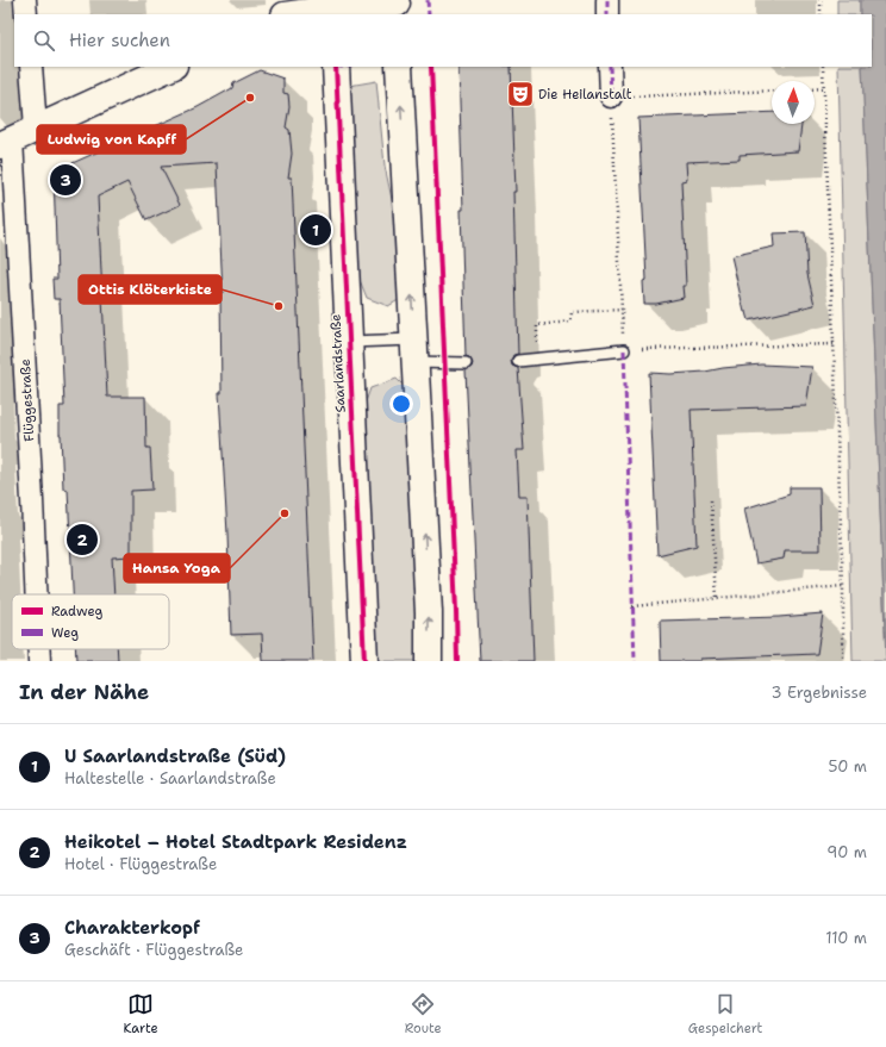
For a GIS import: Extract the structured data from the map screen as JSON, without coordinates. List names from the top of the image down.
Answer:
{
  "streets": {
    "main road": ["Saarlandstraße"],
    "street": ["Flüggestraße"]
  },
  "places": {
    "theatre": ["Die Heilanstalt"],
    "other": ["Ludwig von Kapff", "Ottis Klöterkiste", "Hansa Yoga"]
  },
  "legend": ["Radweg", "Weg"],
  "north": "top",
  "page": {
    "search": "Hier suchen",
    "pins": ["3", "1", "2"],
    "heading": ["In der Nähe", "3 Ergebnisse"],
    "list": [
      {
        "mark": "1",
        "name": "U Saarlandstraße (Süd)",
        "note": "Haltestelle · Saarlandstraße",
        "value": "50 m"
      },
      {
        "mark": "2",
        "name": "Heikotel – Hotel Stadtpark Residenz",
        "note": "Hotel · Flüggestraße",
        "value": "90 m"
      },
      {
        "mark": "3",
        "name": "Charakterkopf",
        "note": "Geschäft · Flüggestraße",
        "value": "110 m"
      }
    ],
    "nav": ["Karte", "Route", "Gespeichert"]
  }
}
